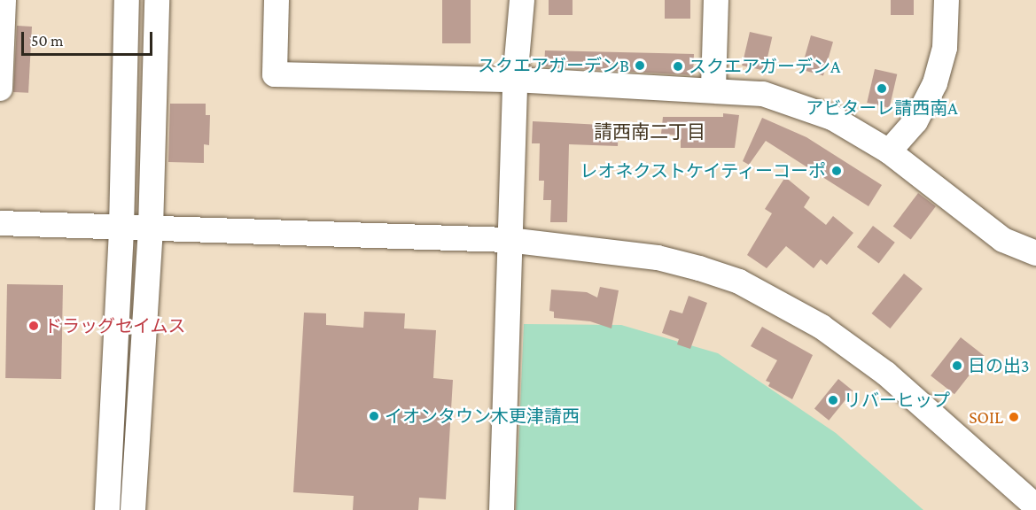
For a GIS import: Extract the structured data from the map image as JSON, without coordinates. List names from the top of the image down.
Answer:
{
  "districts": ["請西南二丁目"],
  "places": [
    "スクエアガーデンB",
    "スクエアガーデンA",
    "アビターレ請西南A",
    "レオネクストケイティーコーポ",
    "ドラッグセイムス",
    "日の出3",
    "リバーヒップ",
    "イオンタウン木更津請西",
    "SOIL"
  ],
  "scale_bar": "50 m"
}
